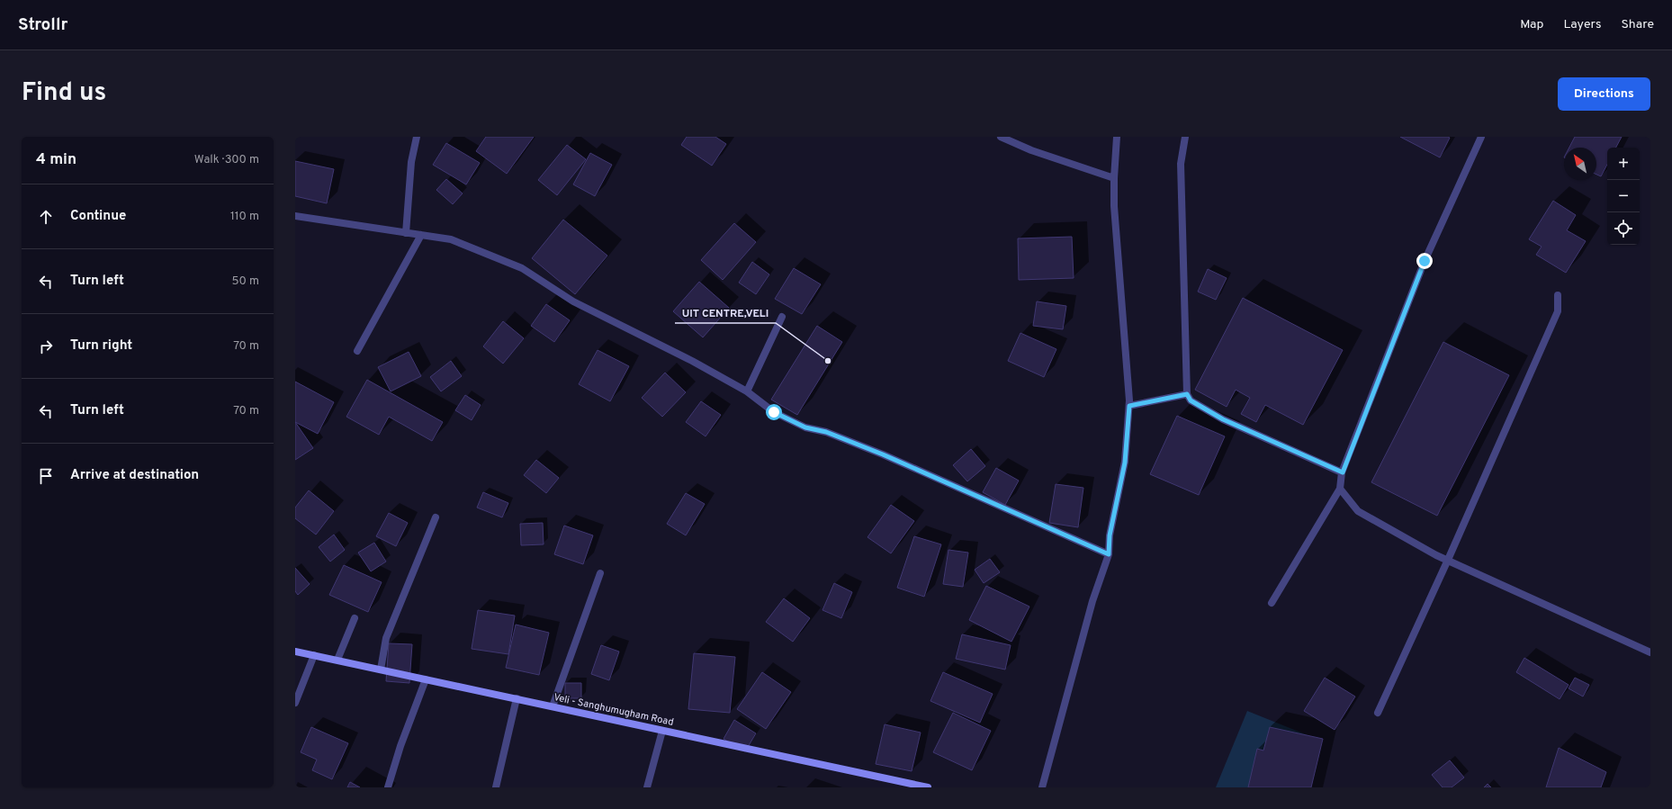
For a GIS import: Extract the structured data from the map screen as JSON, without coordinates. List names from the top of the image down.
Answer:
{
  "streets": {
    "main road": ["Veli - Sanghumugham Road"]
  },
  "places": ["UIT CENTRE,VELI"],
  "north": "top left",
  "page": {
    "header": "Strollr",
    "nav": ["Map", "Layers", "Share"],
    "title": "Find us",
    "buttons": "Directions",
    "heading": ["4 min", "Walk · 300 m"],
    "map_buttons": ["+", "−"],
    "list": [
      ["Continue", "110 m"],
      ["Turn left", "50 m"],
      ["Turn right", "70 m"],
      ["Turn left", "70 m"],
      "Arrive at destination"
    ]
  }
}
